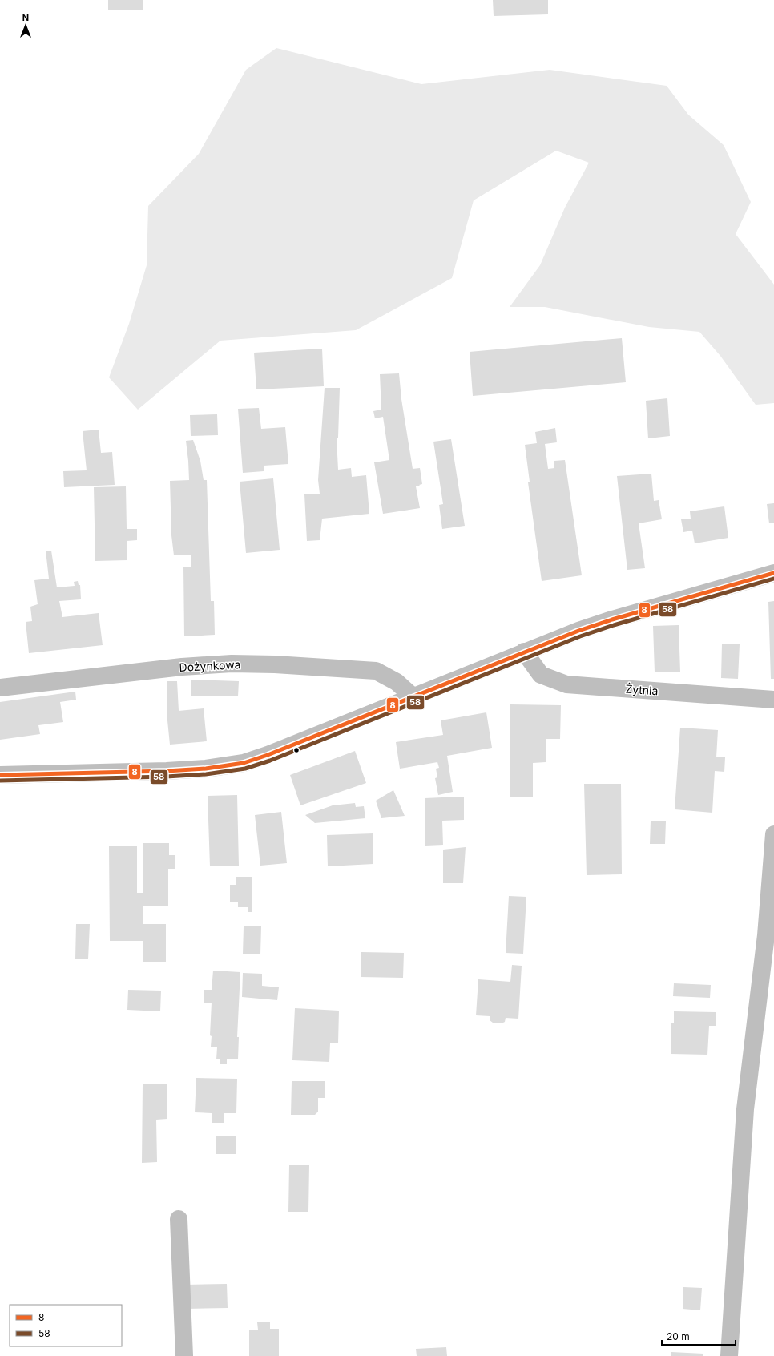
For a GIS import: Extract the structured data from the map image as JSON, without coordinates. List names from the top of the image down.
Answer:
{
  "streets": {
    "street": ["Dożynkowa", "Żytnia"]
  },
  "lines": ["transit line 8", "transit line 58"],
  "legend": ["8", "58"],
  "scale_bar": "20 m",
  "north": "top"
}
